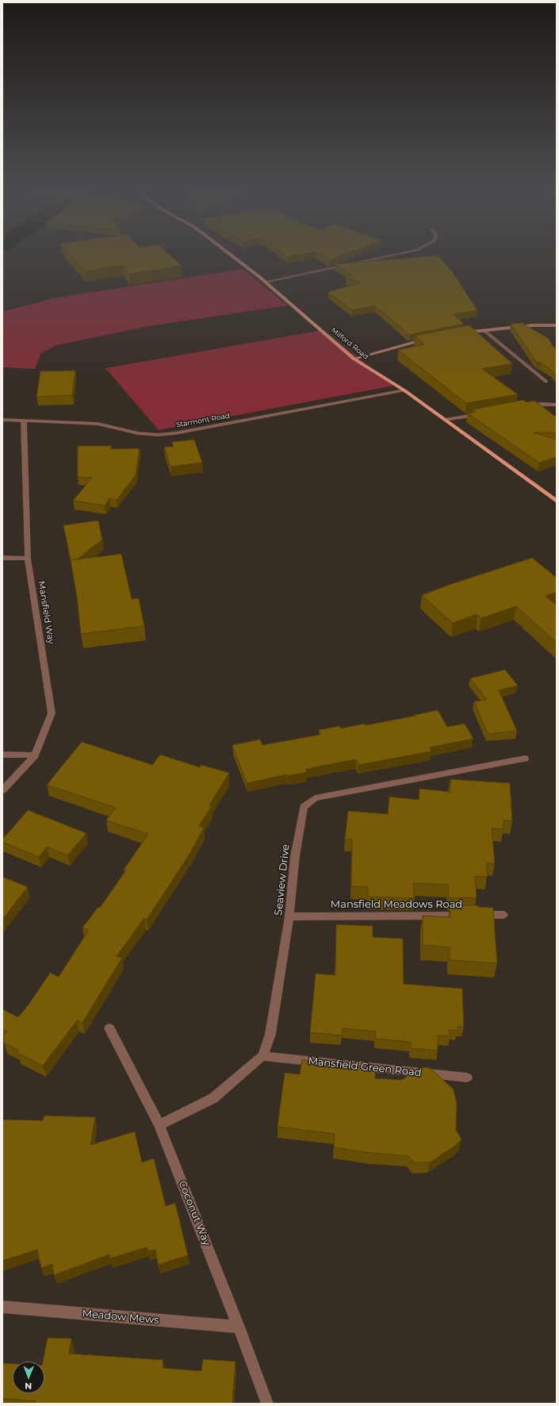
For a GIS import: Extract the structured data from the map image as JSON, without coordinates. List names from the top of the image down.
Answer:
{
  "streets": {
    "main road": ["Milford Road"],
    "street": [
      "Starmont Road",
      "Mansfield Way",
      "Seaview Drive",
      "Mansfield Meadows Road",
      "Mansfield Green Road",
      "Coconut Way",
      "Meadow Mews"
    ]
  },
  "crossings": [
    ["Milford Road", "Starmont Road"],
    ["Starmont Road", "Mansfield Way"],
    ["Seaview Drive", "Mansfield Meadows Road"],
    ["Seaview Drive", "Mansfield Green Road"],
    ["Seaview Drive", "Coconut Way"],
    ["Coconut Way", "Meadow Mews"]
  ],
  "north": "bottom"
}
